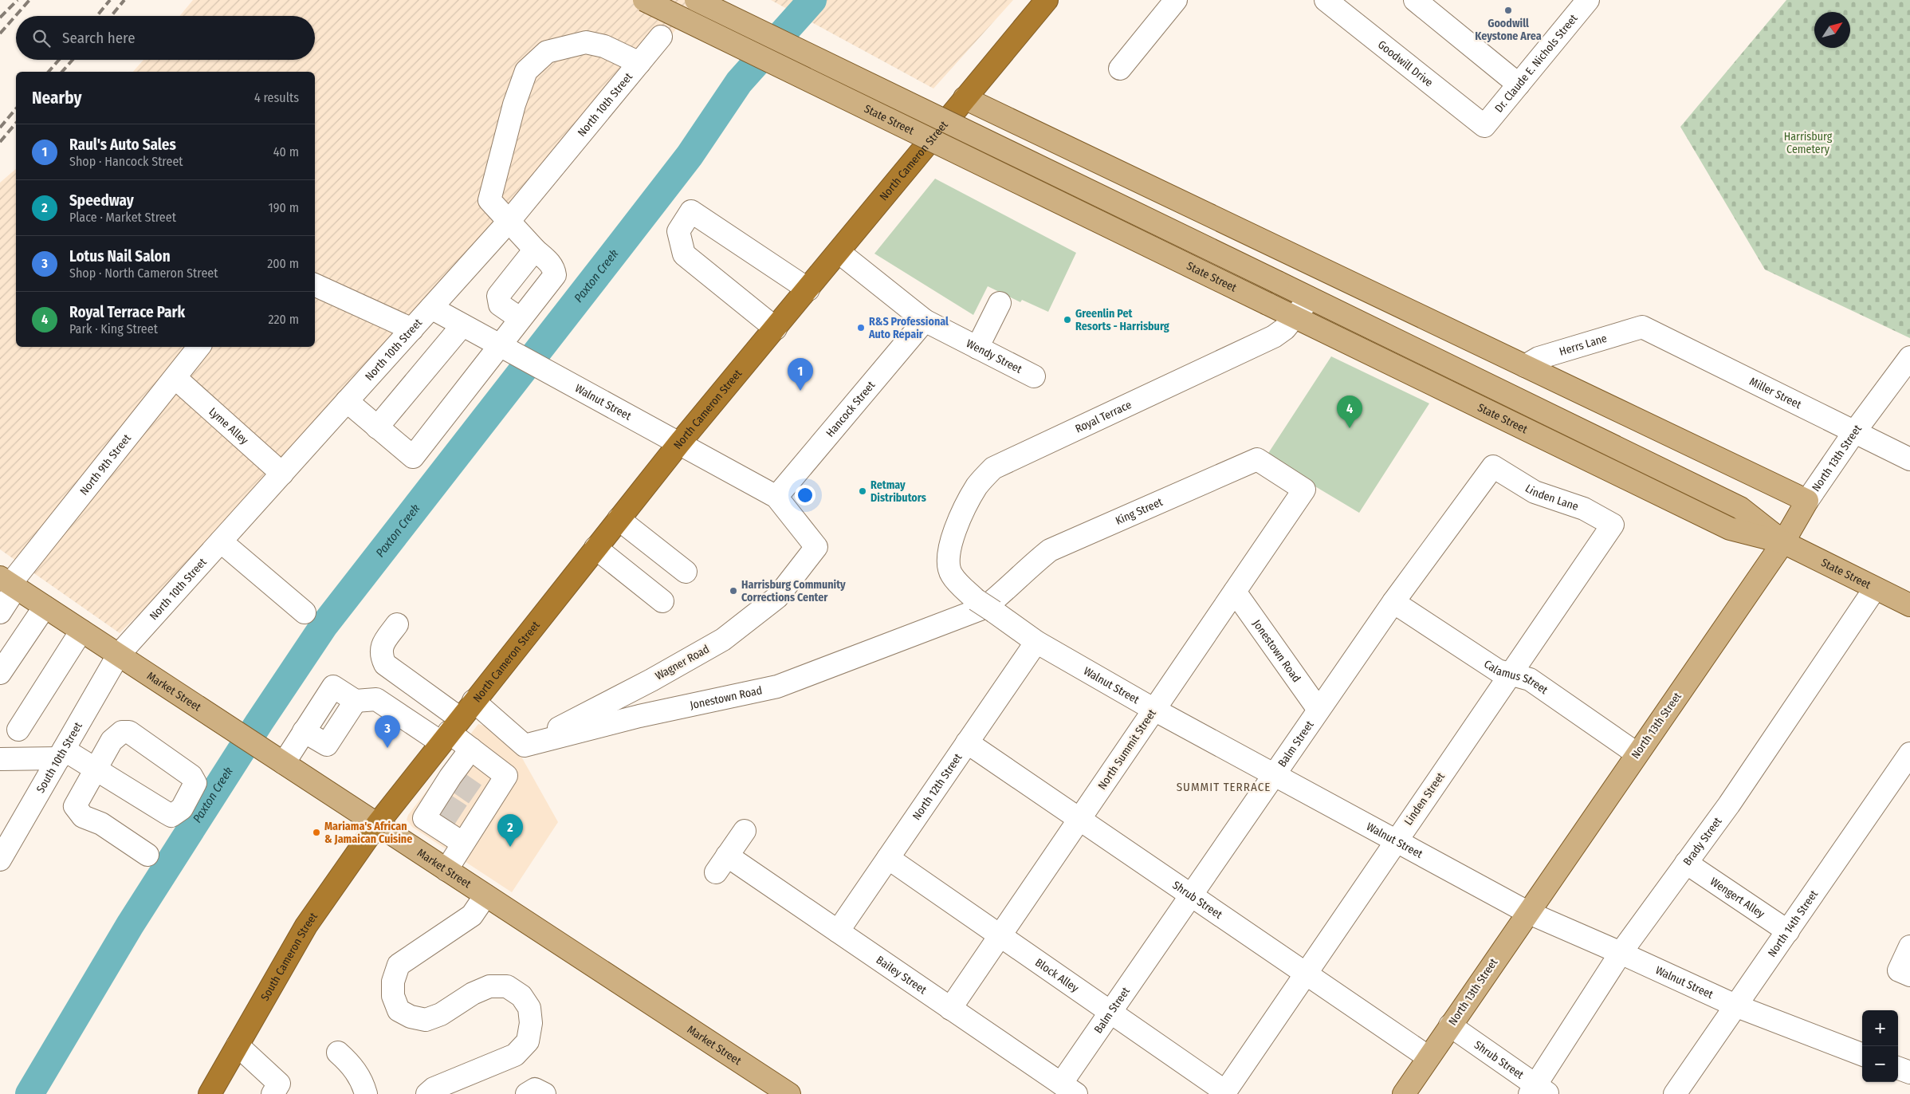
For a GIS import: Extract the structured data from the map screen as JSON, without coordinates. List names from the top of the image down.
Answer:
{
  "streets": {
    "highway": ["North Cameron Street", "South Cameron Street"],
    "main road": ["State Street", "North 13th Street", "Market Street"],
    "street": [
      "Goodwill Drive",
      "Dr. Claude E. Nichols Street",
      "North 10th Street",
      "Herrs Lane",
      "Wendy Street",
      "Miller Street",
      "Walnut Street",
      "Hancock Street",
      "Royal Terrace",
      "Lyme Alley",
      "North 9th Street",
      "Linden Lane",
      "King Street",
      "Jonestown Road",
      "Wagner Road",
      "Calamus Street",
      "Balm Street",
      "North Summit Street",
      "South 10th Street",
      "North 12th Street",
      "Linden Street",
      "Brady Street",
      "Wengert Alley",
      "Shrub Street",
      "North 14th Street",
      "Block Alley",
      "Bailey Street"
    ]
  },
  "crossings": [
    ["Goodwill Drive", "Dr. Claude E. Nichols Street"],
    ["North 10th Street", "Walnut Street"],
    ["North 10th Street", "Lyme Alley"],
    ["North 10th Street", "Market Street"],
    ["North 10th Street", "South 10th Street"],
    ["State Street", "Royal Terrace"],
    ["State Street", "North 13th Street"],
    ["State Street", "Brady Street"],
    ["North Cameron Street", "Wendy Street"],
    ["North Cameron Street", "Walnut Street"],
    ["North Cameron Street", "Market Street"],
    ["North Cameron Street", "South Cameron Street"],
    ["Herrs Lane", "Miller Street"],
    ["Wendy Street", "Hancock Street"],
    ["Miller Street", "North 13th Street"],
    ["Walnut Street", "Hancock Street"],
    ["Walnut Street", "Royal Terrace"],
    ["Walnut Street", "North 13th Street"],
    ["Walnut Street", "King Street"],
    ["Walnut Street", "Jonestown Road"],
    ["Walnut Street", "Wagner Road"],
    ["Walnut Street", "Balm Street"],
    ["Walnut Street", "North Summit Street"],
    ["Walnut Street", "North 12th Street"],
    ["Walnut Street", "Linden Street"],
    ["Walnut Street", "Brady Street"],
    ["Walnut Street", "North 14th Street"],
    ["Hancock Street", "Wagner Road"],
    ["Lyme Alley", "North 9th Street"],
    ["North 13th Street", "Calamus Street"],
    ["North 13th Street", "Shrub Street"],
    ["North 9th Street", "Market Street"],
    ["Linden Lane", "Balm Street"],
    ["Linden Lane", "Linden Street"],
    ["King Street", "Jonestown Road"],
    ["King Street", "North Summit Street"],
    ["Jonestown Road", "Wagner Road"],
    ["Jonestown Road", "Balm Street"],
    ["Jonestown Road", "North Summit Street"],
    ["Calamus Street", "Balm Street"],
    ["Calamus Street", "Linden Street"],
    ["Market Street", "South 10th Street"],
    ["Market Street", "South Cameron Street"],
    ["Balm Street", "Shrub Street"],
    ["Balm Street", "Block Alley"],
    ["Balm Street", "Bailey Street"],
    ["North Summit Street", "Shrub Street"],
    ["North Summit Street", "Block Alley"],
    ["North Summit Street", "Bailey Street"],
    ["North 12th Street", "Shrub Street"],
    ["North 12th Street", "Block Alley"],
    ["North 12th Street", "Bailey Street"],
    ["Linden Street", "Shrub Street"],
    ["Linden Street", "Block Alley"],
    ["Brady Street", "Wengert Alley"],
    ["Brady Street", "Shrub Street"],
    ["Wengert Alley", "North 14th Street"]
  ],
  "districts": ["SUMMIT TERRACE"],
  "water": ["Paxton Creek"],
  "parks": ["Harrisburg Cemetery"],
  "places": [
    "Goodwill Keystone Area",
    "Greenlin Pet Resorts - Harrisburg",
    "R&S Professional Auto Repair",
    "Retmay Distributors",
    "Harrisburg Community Corrections Center",
    "Mariama's African & Jamaican Cuisine"
  ],
  "north": "top right",
  "page": {
    "search": "Search here",
    "heading": ["Nearby", "4 results"],
    "list": [
      {
        "mark": "1",
        "name": "Raul's Auto Sales",
        "note": "Shop · Hancock Street",
        "value": "40 m"
      },
      {
        "mark": "2",
        "name": "Speedway",
        "note": "Place · Market Street",
        "value": "190 m"
      },
      {
        "mark": "3",
        "name": "Lotus Nail Salon",
        "note": "Shop · North Cameron Street",
        "value": "200 m"
      },
      {
        "mark": "4",
        "name": "Royal Terrace Park",
        "note": "Park · King Street",
        "value": "220 m"
      }
    ],
    "pins": [
      "1",
      "4",
      "3",
      "2"
    ],
    "map_buttons": ["+", "−"]
  }
}
